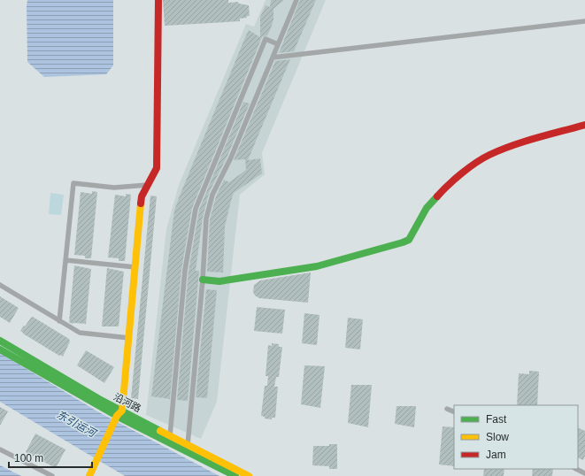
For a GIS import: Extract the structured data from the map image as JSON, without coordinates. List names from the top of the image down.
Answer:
{
  "streets": {
    "street": ["沿河路"]
  },
  "water": ["东引运河"],
  "legend": ["Fast", "Slow", "Jam"],
  "scale_bar": "100 m"
}
